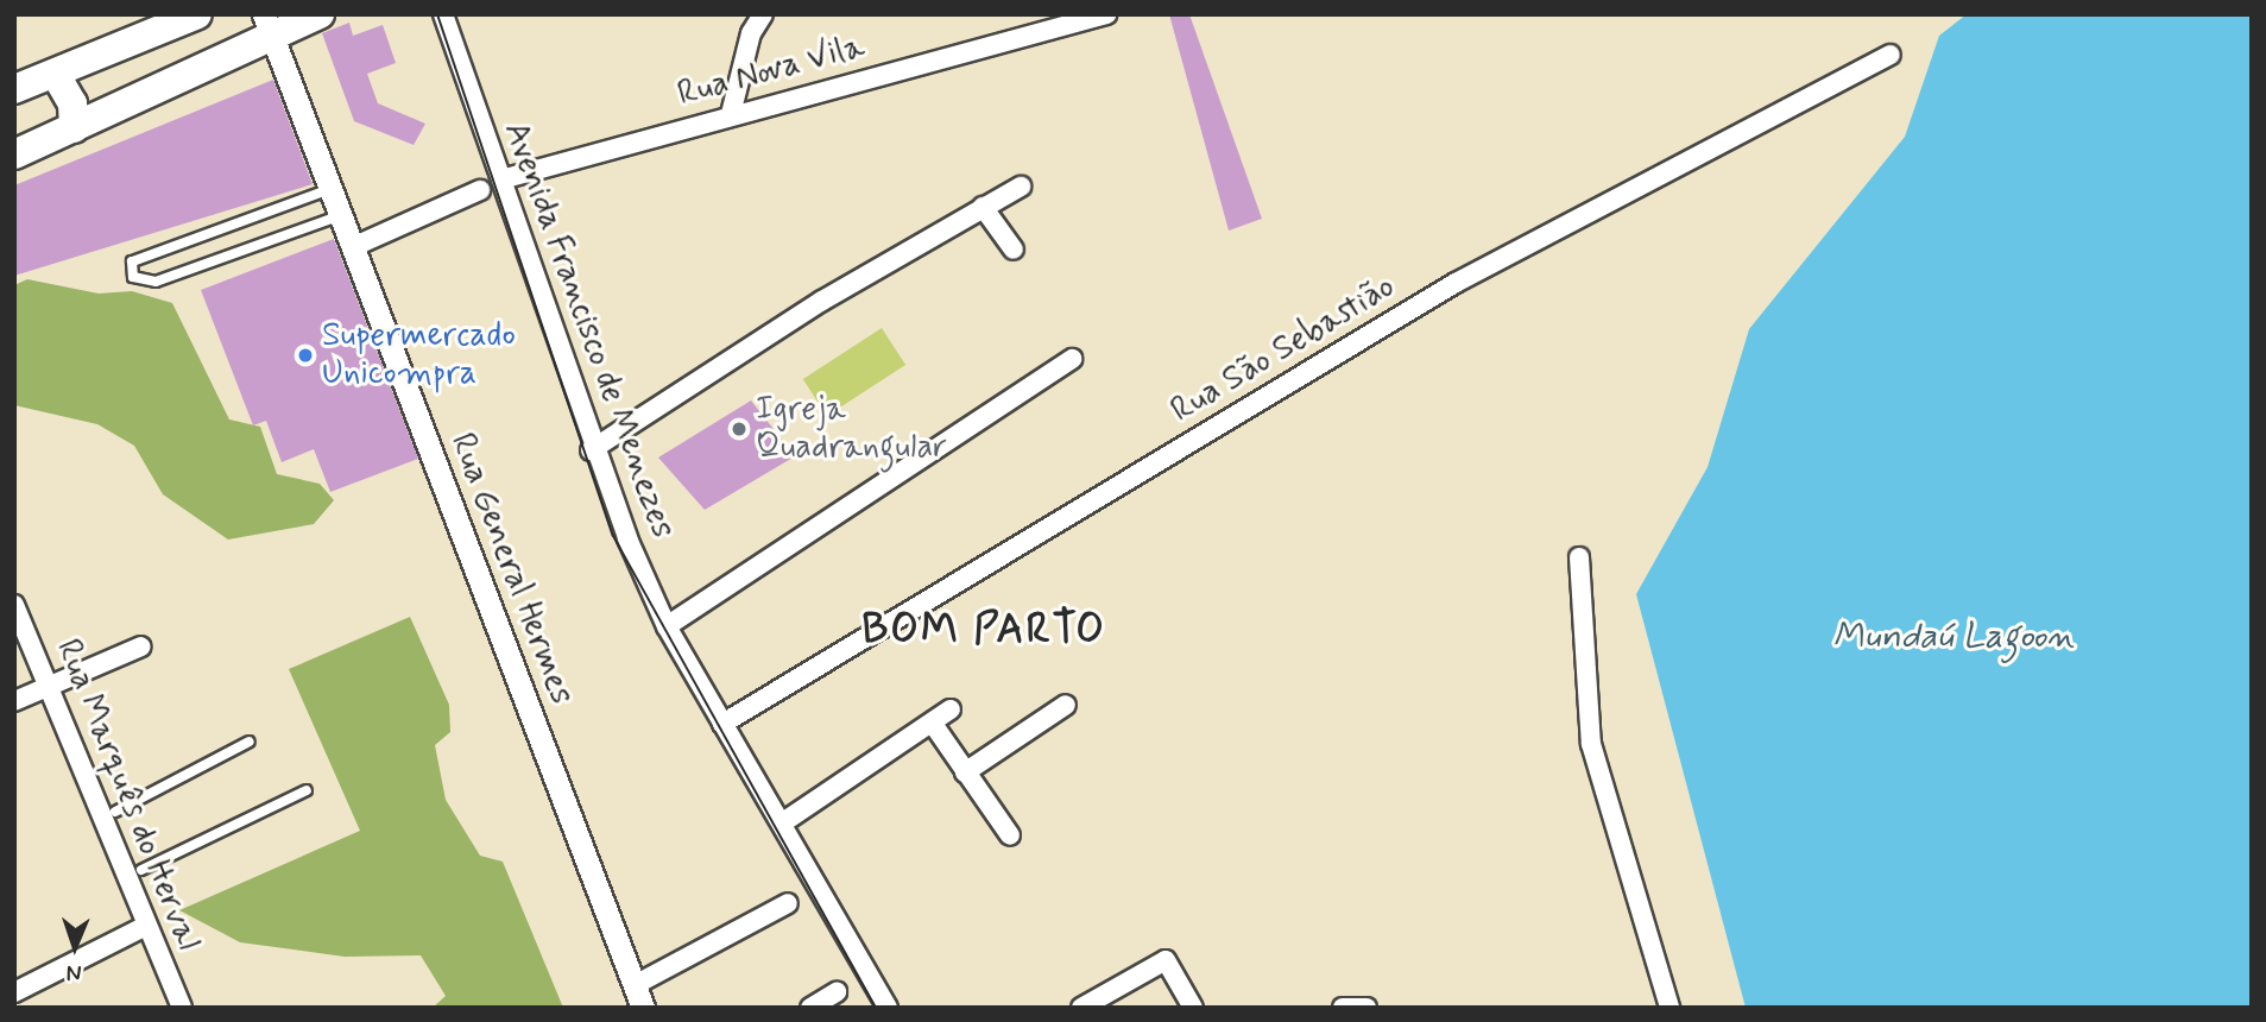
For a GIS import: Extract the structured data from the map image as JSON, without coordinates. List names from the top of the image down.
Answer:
{
  "streets": {
    "street": [
      "Rua Nova Vila",
      "Avenida Francisco de Menezes",
      "Rua São Sebastião",
      "Rua General Hermes",
      "Rua Marquês do Herval"
    ]
  },
  "crossings": [
    ["Rua Nova Vila", "Avenida Francisco de Menezes"],
    ["Avenida Francisco de Menezes", "Rua São Sebastião"]
  ],
  "districts": ["BOM PARTO"],
  "water": ["Mundaú Lagoon"],
  "places": ["Supermercado Unicompra", "Igreja Quadrangular"],
  "north": "bottom"
}
